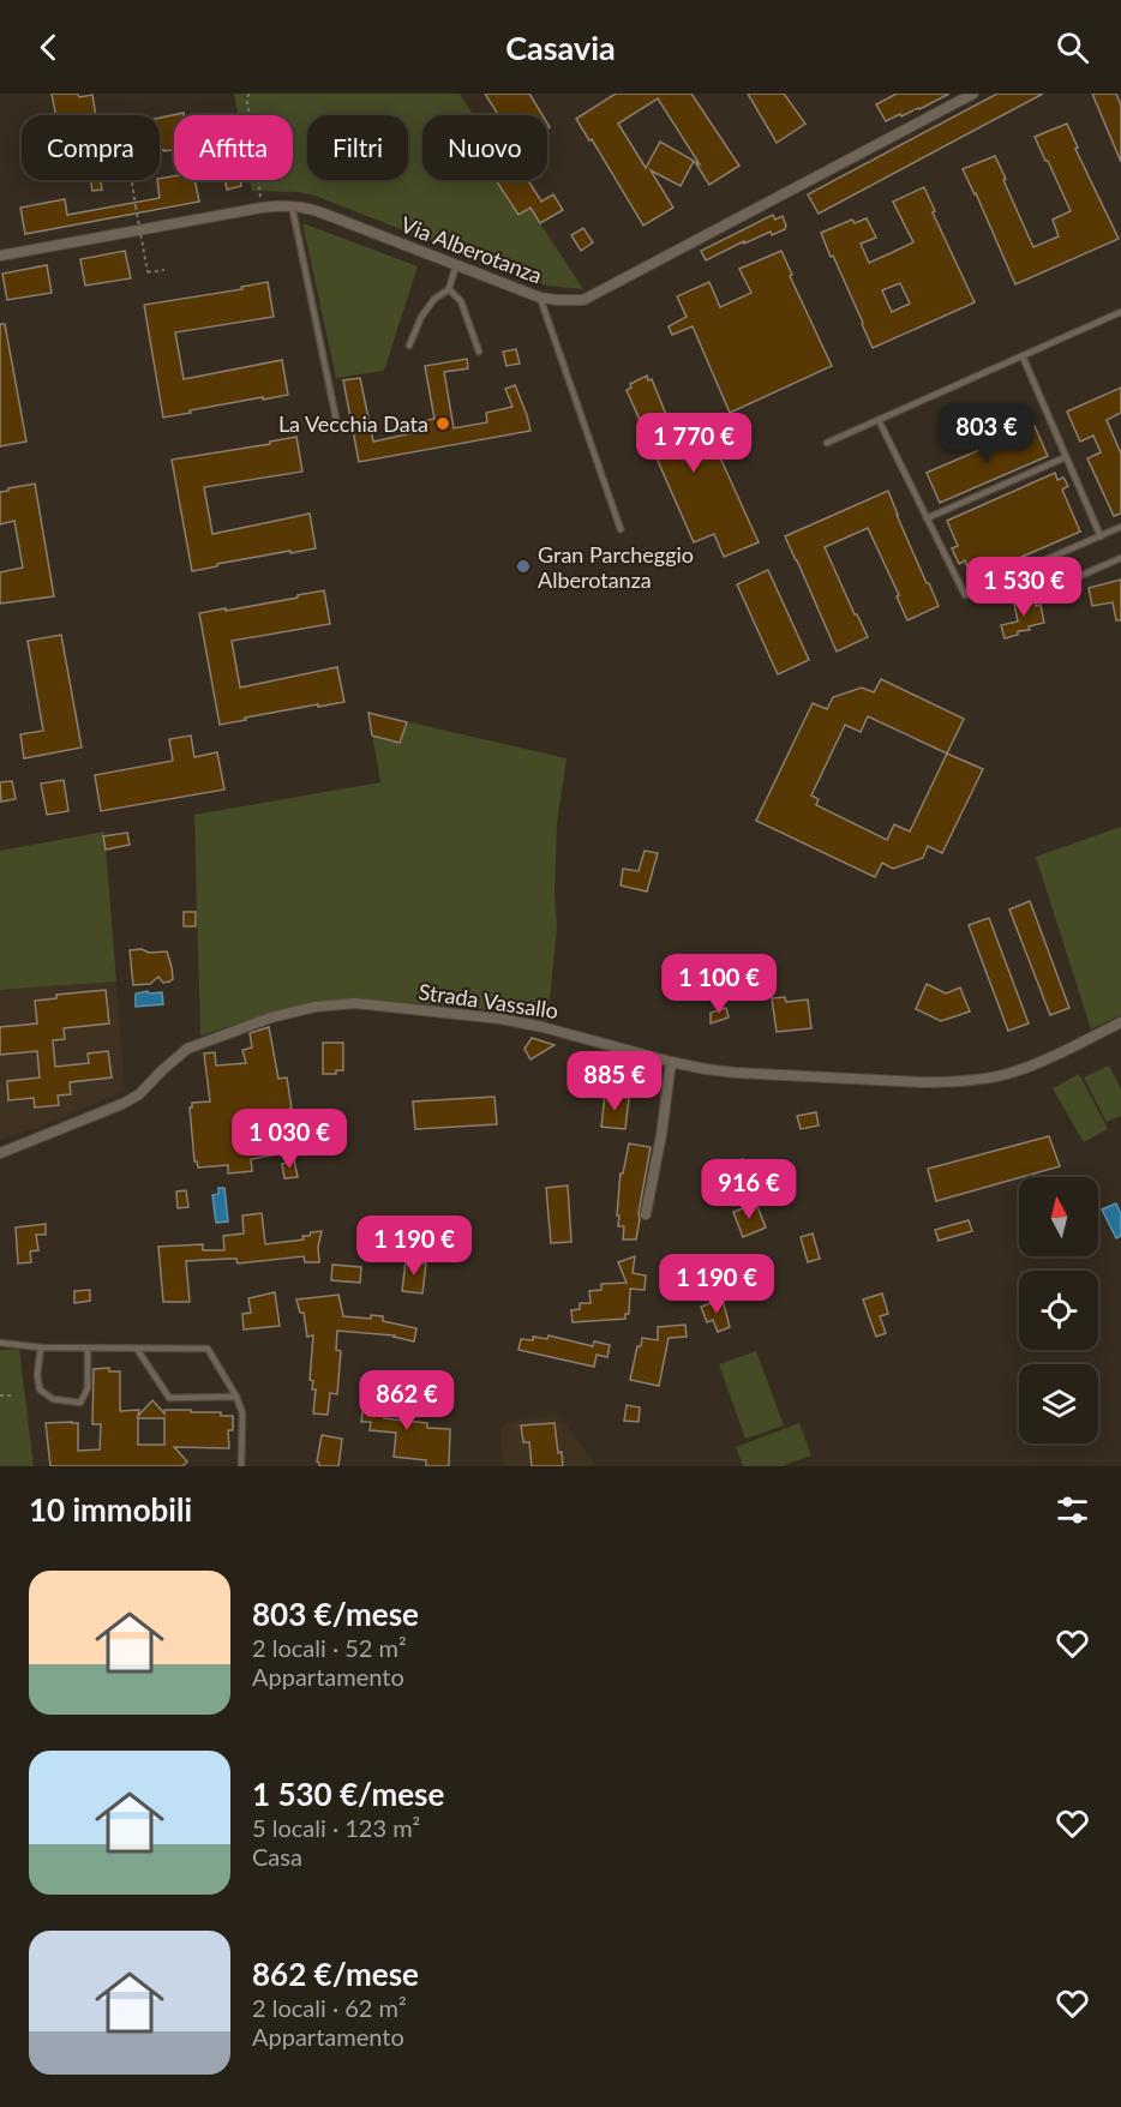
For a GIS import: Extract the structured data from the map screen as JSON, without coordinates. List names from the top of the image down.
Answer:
{
  "streets": {
    "street": ["Via Alberotanza", "Strada Vassallo"]
  },
  "places": ["La Vecchia Data", "Gran Parcheggio Alberotanza"],
  "north": "top",
  "page": {
    "header": "Casavia",
    "chip": [
      "Compra",
      "Affitta",
      "Filtri",
      "Nuovo"
    ],
    "price": [
      "803 €",
      "1 770 €",
      "1 530 €",
      "1 100 €",
      "885 €",
      "1 030 €",
      "916 €",
      "1 190 €",
      "1 190 €",
      "862 €"
    ],
    "heading": "10 immobili",
    "list": [
      {
        "name": "803 €/mese",
        "note": "2 locali · 52 m² · Appartamento"
      },
      {
        "name": "1 530 €/mese",
        "note": "5 locali · 123 m² · Casa"
      },
      {
        "name": "862 €/mese",
        "note": "2 locali · 62 m² · Appartamento"
      }
    ]
  }
}
